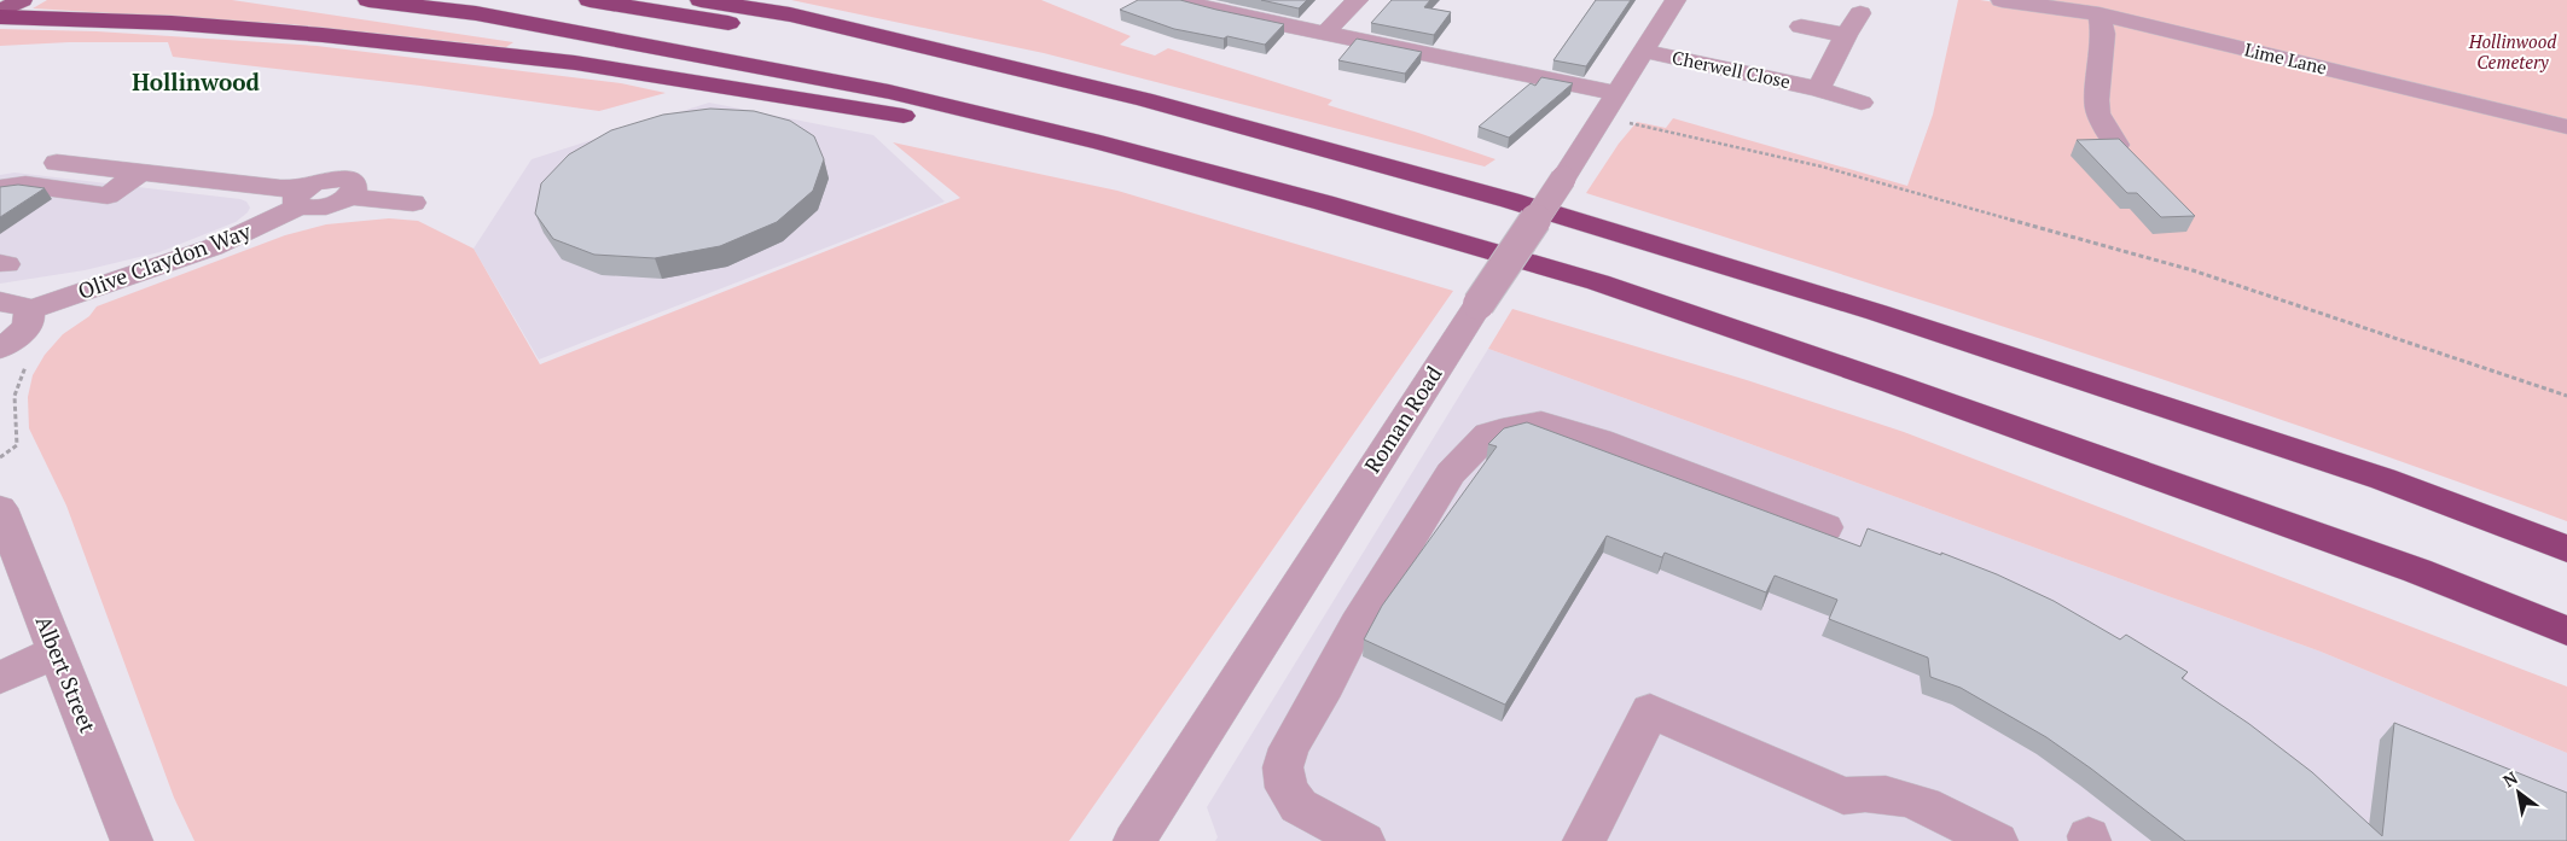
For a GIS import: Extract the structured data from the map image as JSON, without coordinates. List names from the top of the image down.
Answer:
{
  "streets": {
    "street": [
      "Lime Lane",
      "Cherwell Close",
      "Olive Claydon Way",
      "Roman Road",
      "Albert Street"
    ]
  },
  "crossings": [
    ["Cherwell Close", "Roman Road"]
  ],
  "districts": ["Hollinwood"],
  "parks": ["Hollinwood Cemetery"],
  "north": "top left"
}
